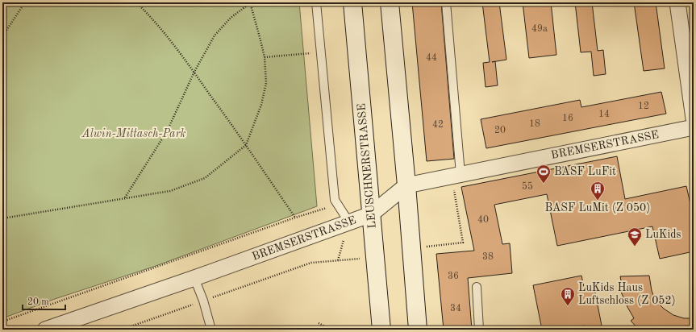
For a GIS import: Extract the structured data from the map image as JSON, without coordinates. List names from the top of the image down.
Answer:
{
  "streets": {
    "street": ["BREMSERSTRASSE", "LEUSCHNERSTRASSE"]
  },
  "crossings": [
    ["BREMSERSTRASSE", "LEUSCHNERSTRASSE"]
  ],
  "parks": ["Alwin-Mittasch-Park"],
  "places": {
    "sports": ["BASF LuFit"],
    "building": ["BASF LuMit (Z 050)", "LuKids Haus Luftschloss (Z 052)"],
    "school or university": ["LuKids"]
  },
  "house_numbers": [
    "49a",
    "44",
    "12",
    "14",
    "16",
    "18",
    "42",
    "20",
    "55",
    "40",
    "38",
    "36",
    "34"
  ],
  "scale_bar": "20 m"
}
